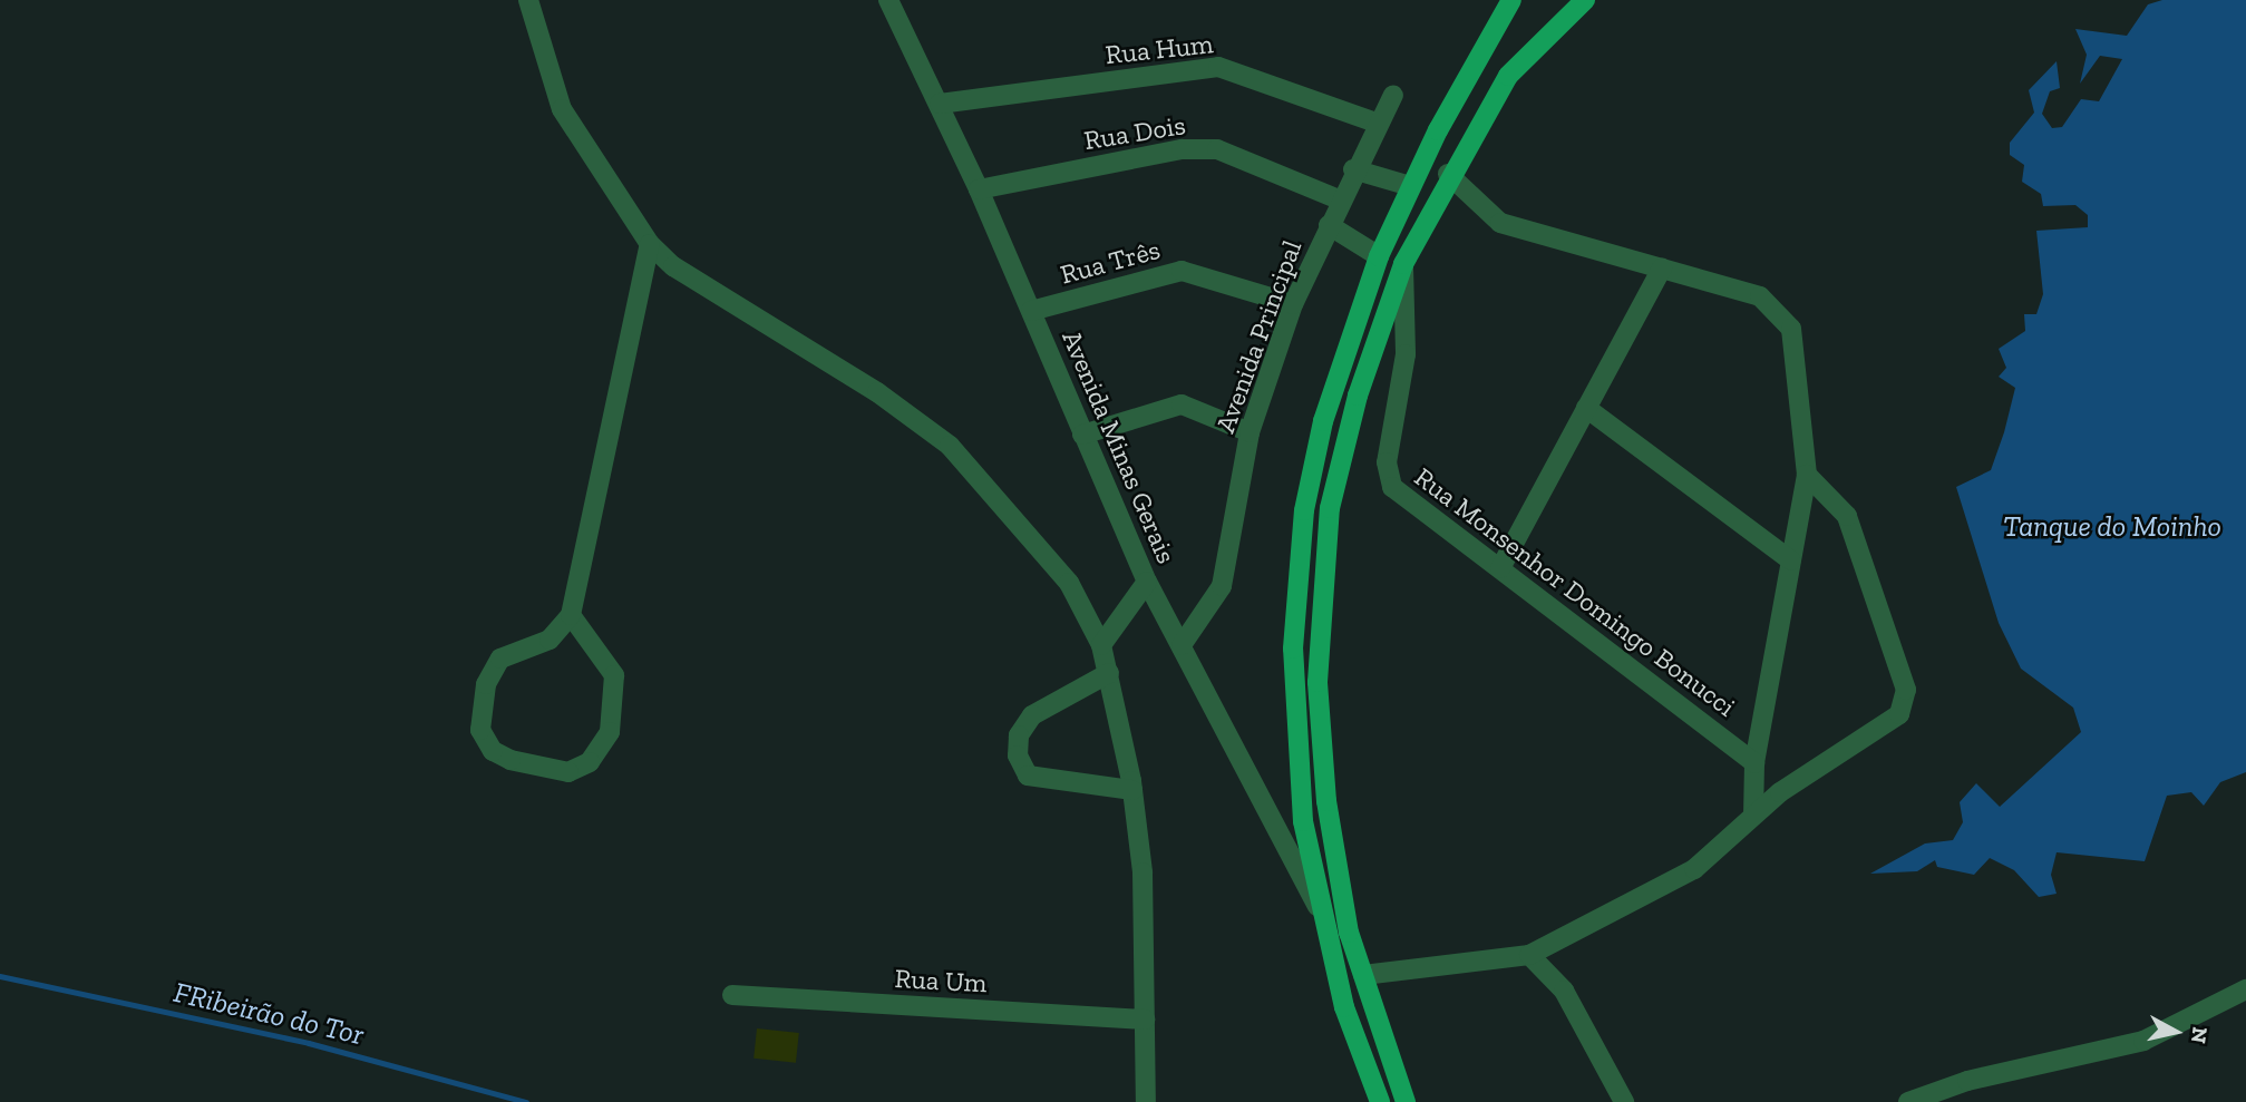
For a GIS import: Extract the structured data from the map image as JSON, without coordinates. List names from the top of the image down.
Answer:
{
  "streets": {
    "street": [
      "Rua Hum",
      "Rua Dois",
      "Rua Três",
      "Avenida Principal",
      "Avenida Minas Gerais",
      "Rua Monsenhor Domingo Bonucci",
      "Rua Um"
    ]
  },
  "crossings": [
    ["Rua Hum", "Avenida Principal"],
    ["Rua Hum", "Avenida Minas Gerais"],
    ["Rua Dois", "Avenida Principal"],
    ["Rua Dois", "Avenida Minas Gerais"],
    ["Rua Três", "Avenida Principal"],
    ["Rua Três", "Avenida Minas Gerais"],
    ["Avenida Principal", "Avenida Minas Gerais"]
  ],
  "water": ["Tanque do Moinho", "FRibeirão do Tor"],
  "north": "right"
}
